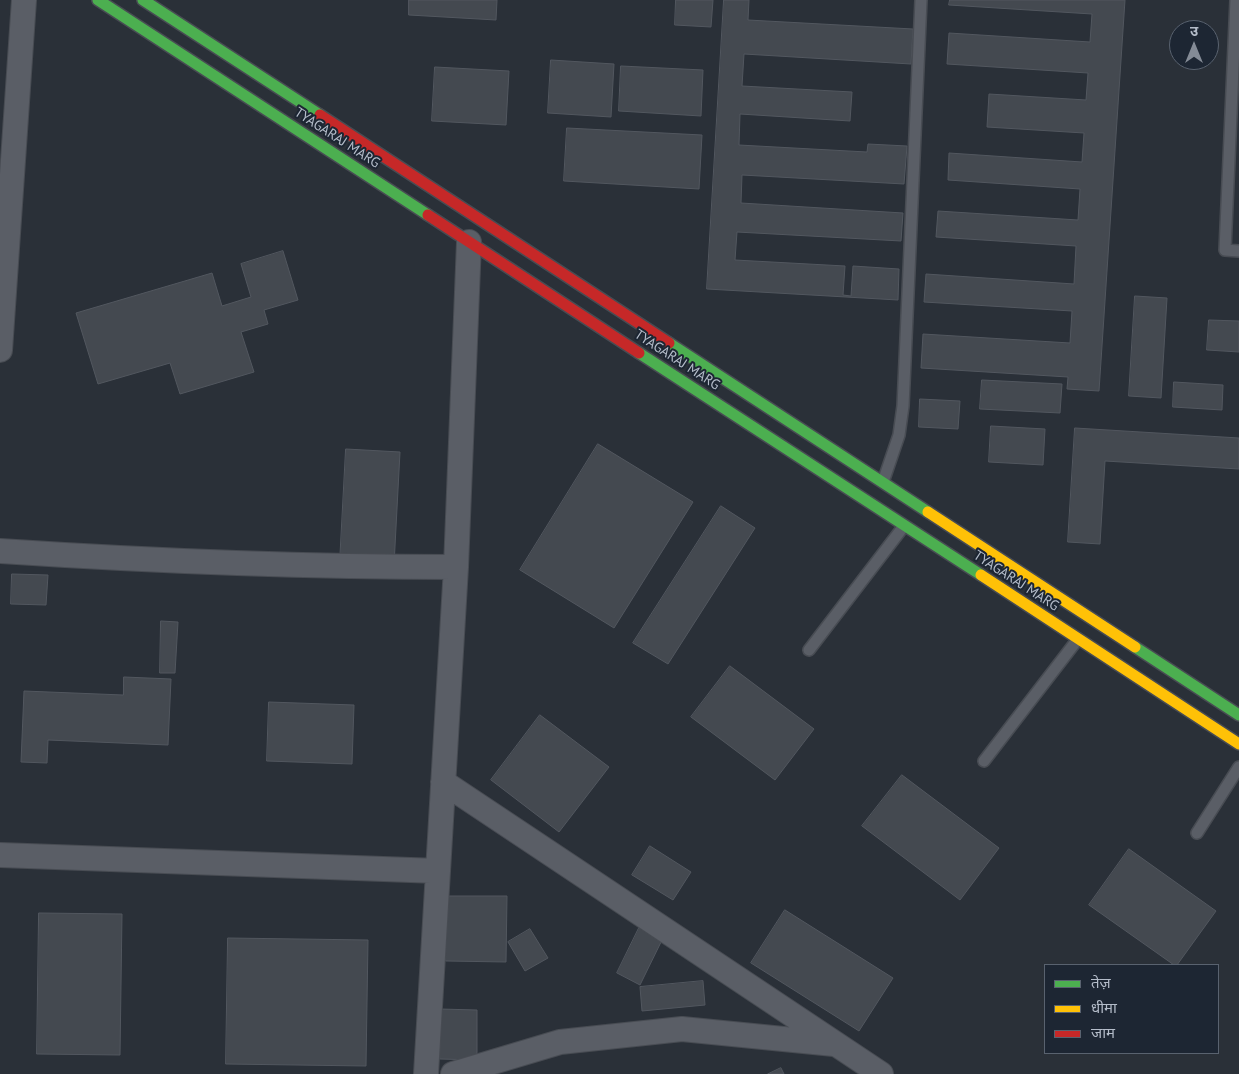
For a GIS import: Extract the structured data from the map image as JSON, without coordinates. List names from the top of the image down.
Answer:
{
  "streets": {
    "street": ["TYAGARAJ MARG"]
  },
  "legend": ["तेज़", "धीमा", "जाम"],
  "north": "top"
}
